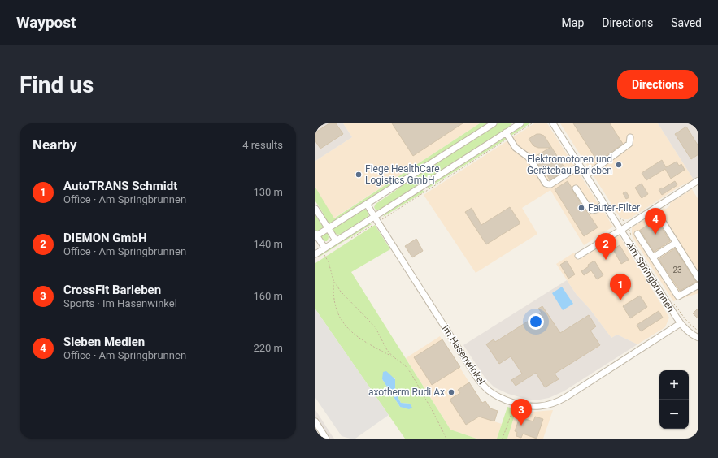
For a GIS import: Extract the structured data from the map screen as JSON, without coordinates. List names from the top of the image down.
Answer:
{
  "streets": {
    "street": ["Am Springbrunnen", "Im Hasenwinkel"]
  },
  "crossings": [
    ["Am Springbrunnen", "Im Hasenwinkel"]
  ],
  "places": [
    "Elektromotoren und Gerätebau Barleben",
    "Fiege HealthCare Logistics GmbH",
    "Fauter-Filter",
    "axotherm Rudi Ax"
  ],
  "house_numbers": ["23"],
  "page": {
    "header": "Waypost",
    "nav": ["Map", "Directions", "Saved"],
    "buttons": "Directions",
    "title": "Find us",
    "heading": ["Nearby", "4 results"],
    "list": [
      {
        "mark": "1",
        "name": "AutoTRANS Schmidt",
        "note": "Office · Am Springbrunnen",
        "value": "130 m"
      },
      {
        "mark": "2",
        "name": "DIEMON GmbH",
        "note": "Office · Am Springbrunnen",
        "value": "140 m"
      },
      {
        "mark": "3",
        "name": "CrossFit Barleben",
        "note": "Sports · Im Hasenwinkel",
        "value": "160 m"
      },
      {
        "mark": "4",
        "name": "Sieben Medien",
        "note": "Office · Am Springbrunnen",
        "value": "220 m"
      }
    ],
    "pins": [
      "4",
      "2",
      "1",
      "3"
    ],
    "map_buttons": ["+", "−"]
  }
}
